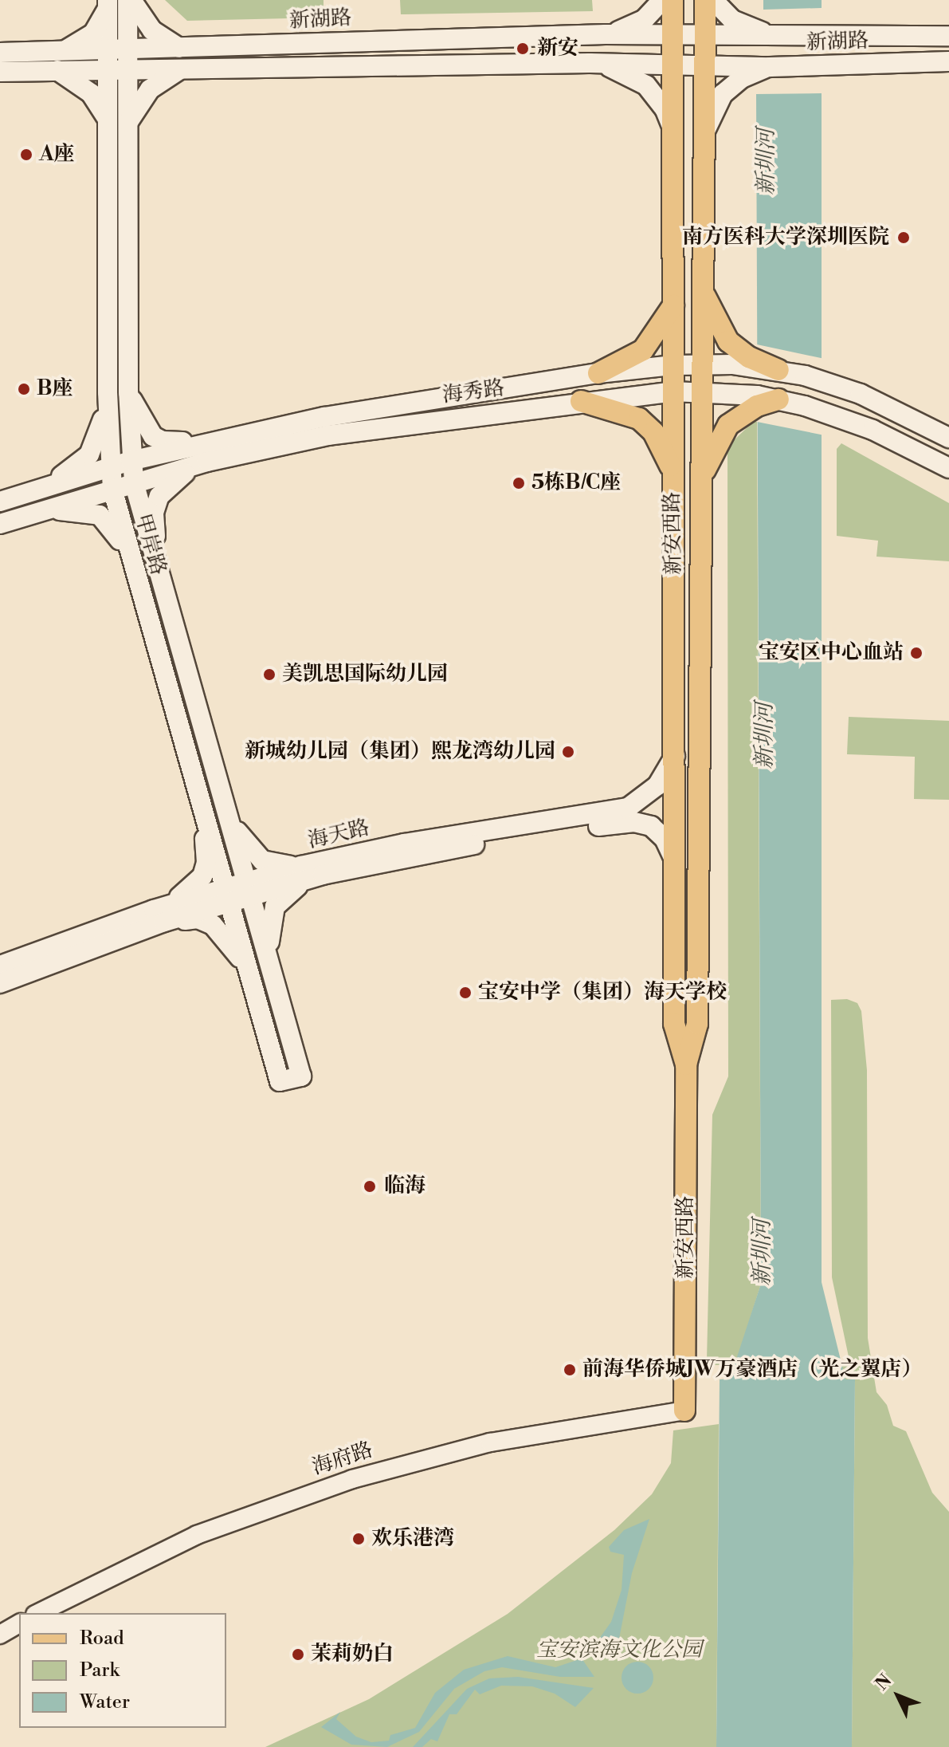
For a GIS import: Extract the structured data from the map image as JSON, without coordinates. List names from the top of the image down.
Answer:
{
  "streets": {
    "main road": [
      "新湖路",
      "海秀路",
      "新安西路",
      "甲岸路",
      "海天路"
    ],
    "street": ["海府路"]
  },
  "crossings": [
    ["新湖路", "新安西路"],
    ["新湖路", "甲岸路"],
    ["海秀路", "新安西路"],
    ["海秀路", "甲岸路"],
    ["新安西路", "海天路"],
    ["新安西路", "海府路"],
    ["甲岸路", "海天路"]
  ],
  "water": ["新圳河"],
  "parks": ["宝安滨海文化公园"],
  "places": [
    "新安",
    "A座",
    "南方医科大学深圳医院",
    "B座",
    "5栋B/C座",
    "宝安区中心血站",
    "美凯思国际幼儿园",
    "新城幼儿园（集团）熙龙湾幼儿园",
    "宝安中学（集团）海天学校",
    "临海",
    "前海华侨城JW万豪酒店（光之翼店）",
    "欢乐港湾",
    "茉莉奶白"
  ],
  "legend": ["Road", "Park", "Water"],
  "north": "top left"
}
